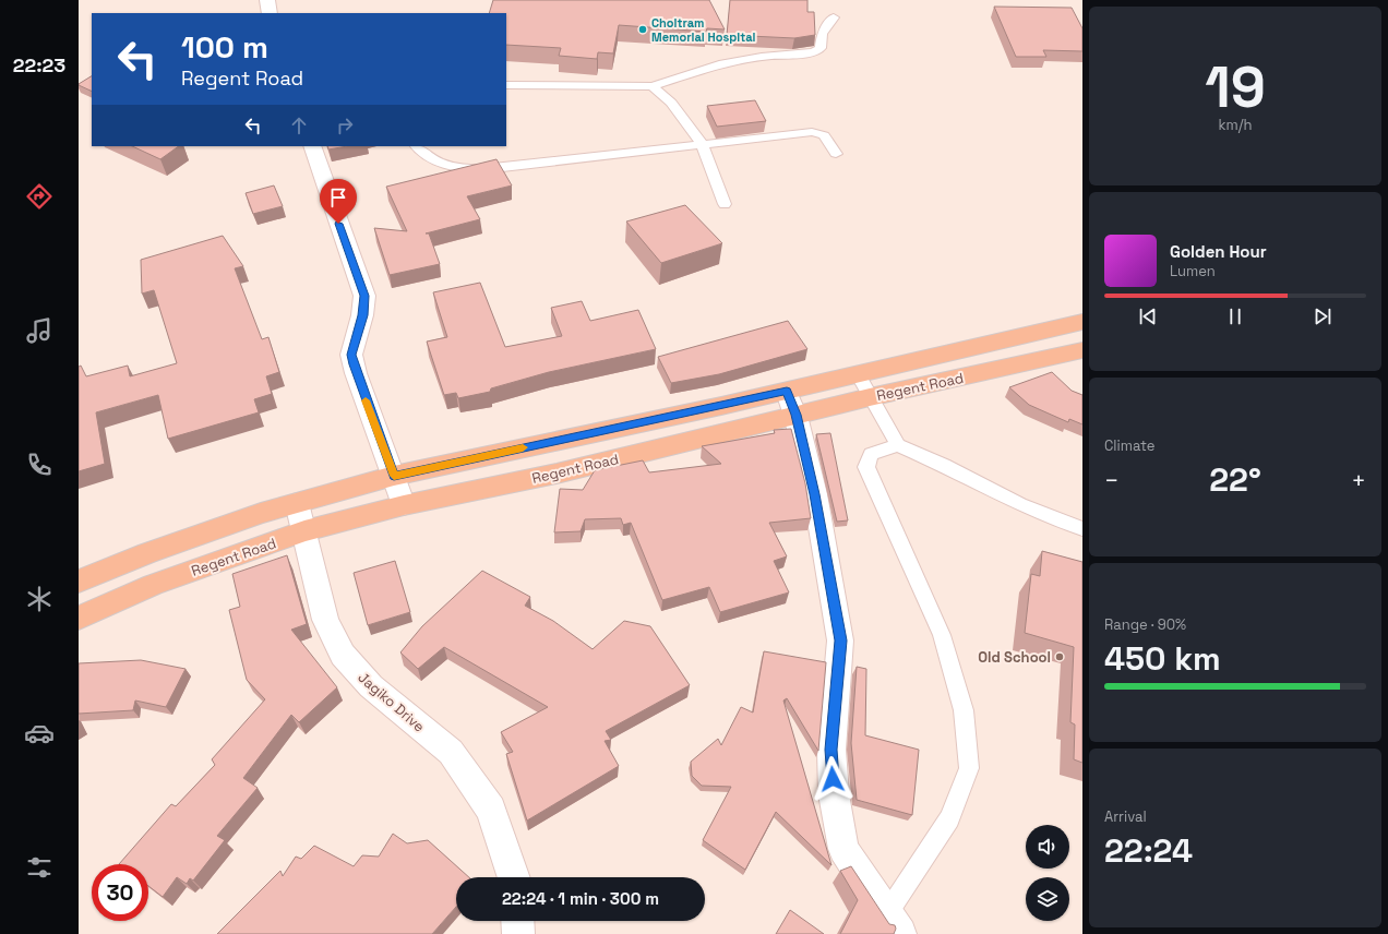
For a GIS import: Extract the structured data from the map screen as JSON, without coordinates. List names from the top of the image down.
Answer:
{
  "streets": {
    "main road": ["Regent Road"],
    "street": ["Jagiko Drive"]
  },
  "crossings": [
    ["Regent Road", "Jagiko Drive"]
  ],
  "places": ["Choitram Memorial Hospital", "Old School"],
  "page": {
    "tabs": "22:23",
    "tile": [
      ["19", "km/h"],
      "Climate",
      ["Range · 90%", "450 km"],
      ["Arrival", "22:24"]
    ],
    "turn": ["100 m", "Regent Road"],
    "song": ["Golden Hour", "Lumen"],
    "heat": ["−", "22°", "+"],
    "limit": "30",
    "trip": "22:24 · 1 min · 300 m"
  }
}
